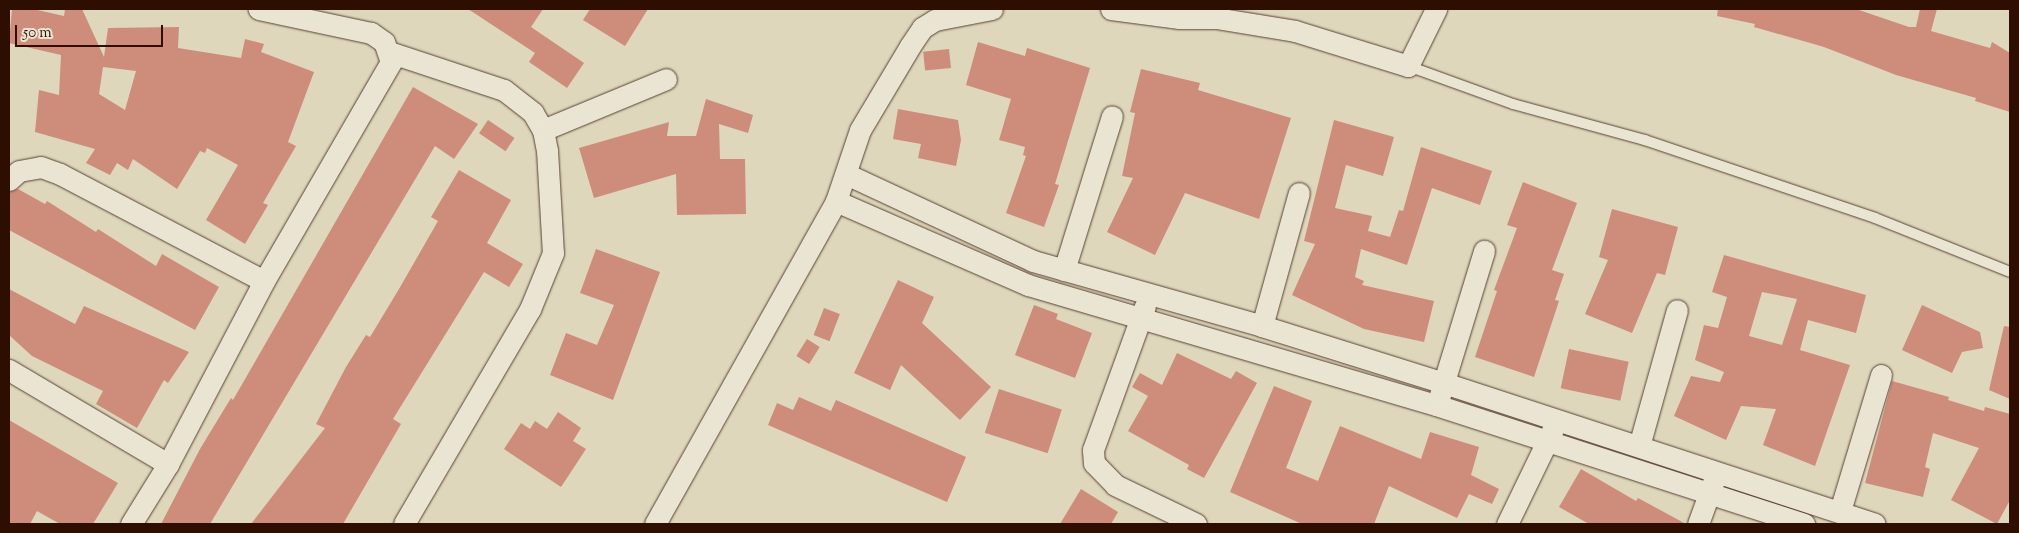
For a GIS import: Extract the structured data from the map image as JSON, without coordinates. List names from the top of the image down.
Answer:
{
  "scale_bar": "50 m"
}
